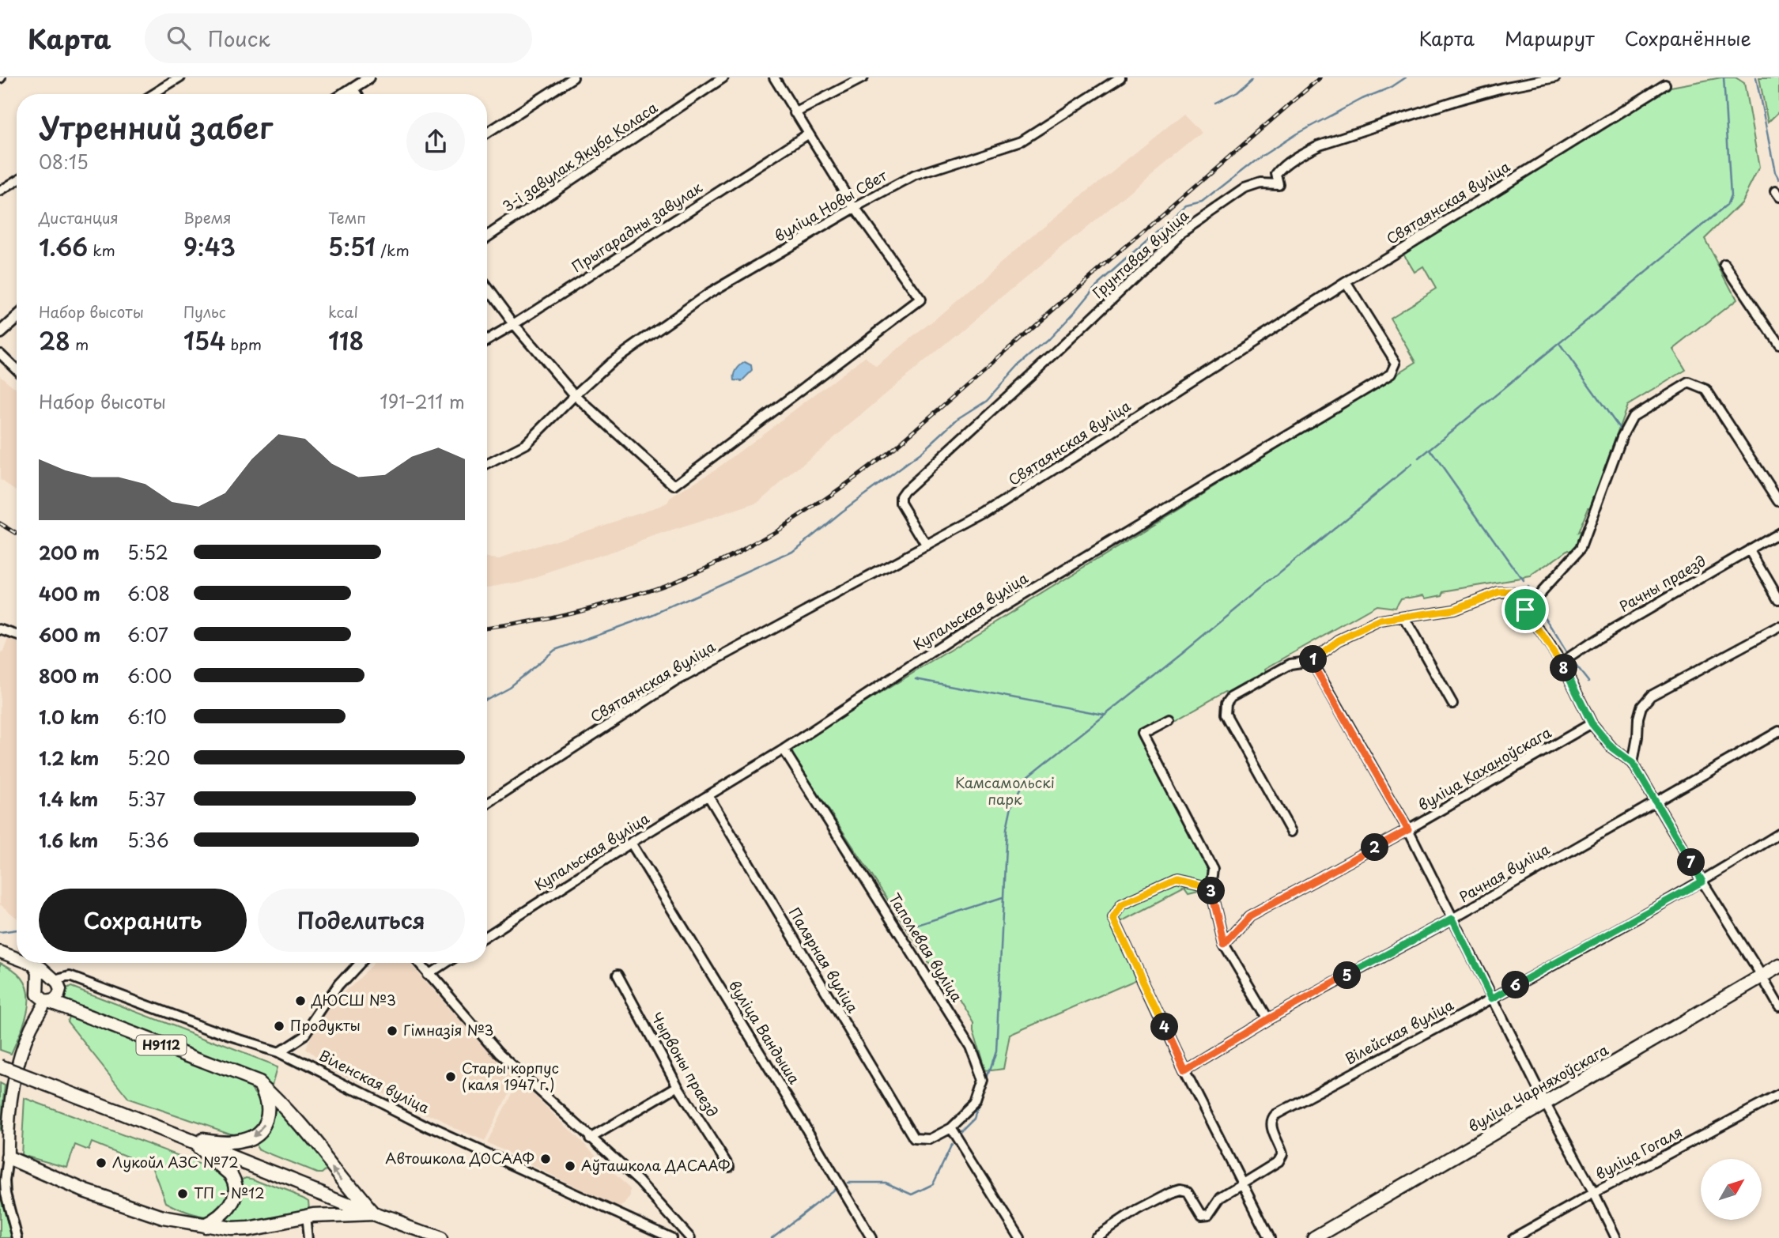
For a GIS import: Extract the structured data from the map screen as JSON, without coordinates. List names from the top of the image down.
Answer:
{
  "streets": {
    "main road": ["Н9112", "вуліца Чарняхоўскага"],
    "street": [
      "3-і завулак Якуба Коласа",
      "Святаянская вуліца",
      "вуліца Новы Свет",
      "Прыгарадны завулак",
      "Грунтавая вуліца",
      "Рачны праезд",
      "Купальская вуліца",
      "вуліца Каханоўскага",
      "Рачная вуліца",
      "Таполевая вуліца",
      "Палярная вуліца",
      "вуліца Вандыша",
      "Вілейская вуліца",
      "Чырвоны праезд",
      "Віленская вуліца",
      "вуліца Гогаля"
    ]
  },
  "crossings": [
    ["Святаянская вуліца", "Грунтавая вуліца"],
    ["Святаянская вуліца", "Купальская вуліца"],
    ["Купальская вуліца", "Таполевая вуліца"],
    ["Купальская вуліца", "Палярная вуліца"],
    ["Купальская вуліца", "вуліца Вандыша"],
    ["Таполевая вуліца", "Палярная вуліца"],
    ["Н9112", "Віленская вуліца"]
  ],
  "parks": ["Камсамольскі парк"],
  "places": [
    "ДЮСШ №3",
    "Продукты",
    "Гімназія №3",
    "Стары корпус (каля 1947 г.)",
    "Автошкола ДОСААФ",
    "Лукойл АЗС №72",
    "Аўташкола ДАСААФ",
    "ТП - №12"
  ],
  "north": "top right",
  "page": {
    "header": "Карта",
    "search": "Поиск",
    "nav": ["Карта", "Маршрут", "Сохранённые"],
    "heading": ["Утренний забег", "08:15"],
    "stats": [
      ["Дистанция", "1.66 km"],
      ["Время", "9:43"],
      ["Темп", "5:51 /km"],
      ["Набор высоты", "28 m"],
      ["Пульс", "154 bpm"],
      ["kcal", "118"]
    ],
    "chart": ["Набор высоты", "191–211 m"],
    "list": [
      {
        "name": "200 m",
        "note": "5:52"
      },
      {
        "name": "400 m",
        "note": "6:08"
      },
      {
        "name": "600 m",
        "note": "6:07"
      },
      {
        "name": "800 m",
        "note": "6:00"
      },
      {
        "name": "1.0 km",
        "note": "6:10"
      },
      {
        "name": "1.2 km",
        "note": "5:20"
      },
      {
        "name": "1.4 km",
        "note": "5:37"
      },
      {
        "name": "1.6 km",
        "note": "5:36"
      }
    ],
    "pins": [
      "1",
      "8",
      "2",
      "7",
      "3",
      "5",
      "6",
      "4"
    ],
    "buttons": ["Сохранить", "Поделиться"]
  }
}
